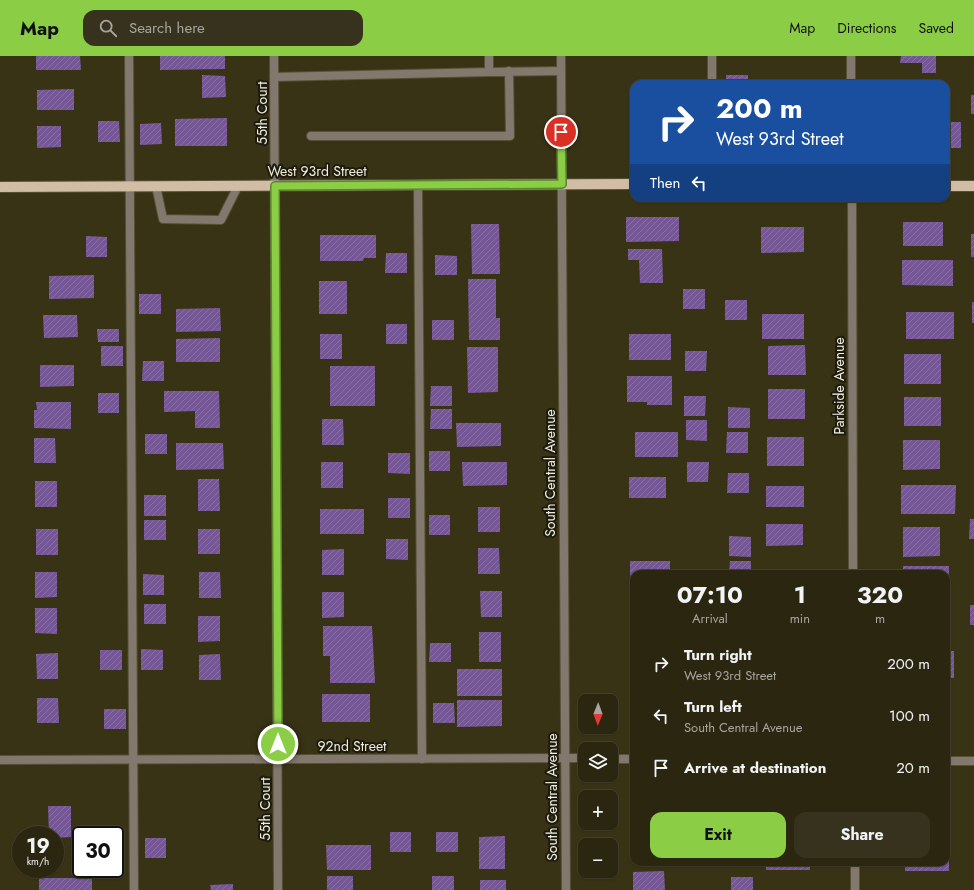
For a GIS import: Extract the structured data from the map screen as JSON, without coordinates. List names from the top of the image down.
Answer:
{
  "streets": {
    "main road": ["West 93rd Street"],
    "street": [
      "55th Court",
      "Parkside Avenue",
      "South Central Avenue",
      "92nd Street"
    ]
  },
  "crossings": [
    ["55th Court", "West 93rd Street"],
    ["55th Court", "92nd Street"],
    ["West 93rd Street", "South Central Avenue"],
    ["South Central Avenue", "92nd Street"]
  ],
  "north": "bottom",
  "page": {
    "header": "Map",
    "search": "Search here",
    "nav": ["Map", "Directions", "Saved"],
    "turn": ["200 m", "West 93rd Street"],
    "then": "Then",
    "eta": [
      "07:10",
      "Arrival",
      "1",
      "min",
      "320",
      "m"
    ],
    "list": [
      {
        "name": "Turn right",
        "note": "West 93rd Street",
        "value": "200 m"
      },
      {
        "name": "Turn left",
        "note": "South Central Avenue",
        "value": "100 m"
      },
      {
        "name": "Arrive at destination",
        "value": "20 m"
      }
    ],
    "map_buttons": ["+", "−"],
    "buttons": ["Exit", "Share"],
    "speed": "19 km/h",
    "limit": "30"
  }
}
